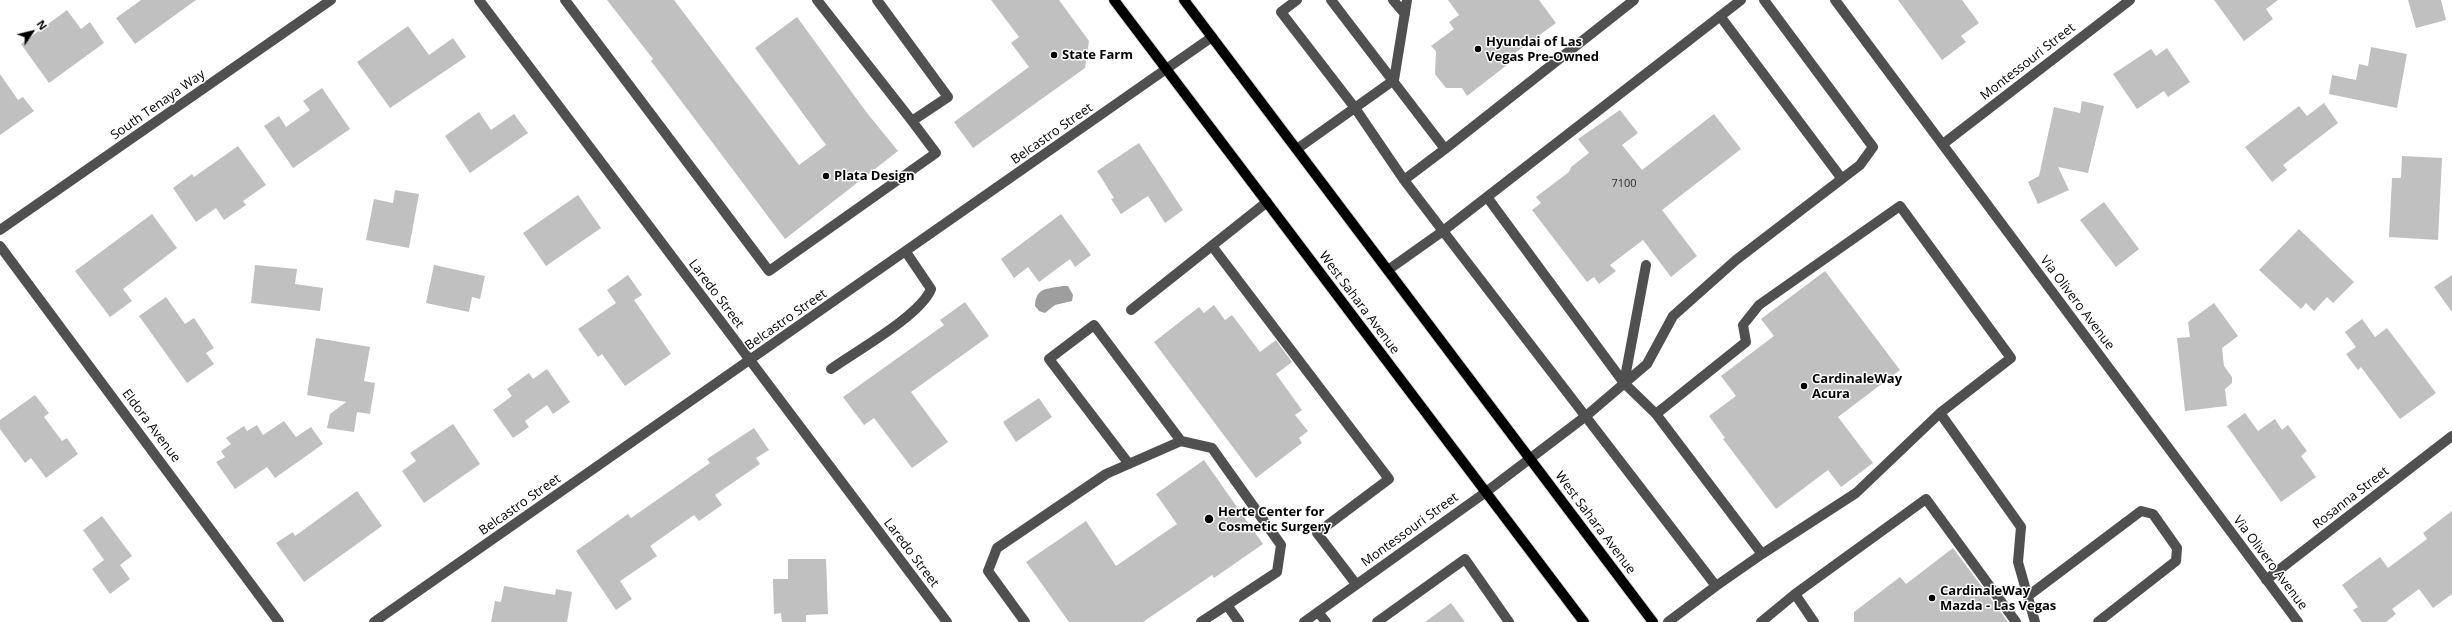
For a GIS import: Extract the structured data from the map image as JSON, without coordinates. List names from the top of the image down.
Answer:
{
  "streets": {
    "main road": ["West Sahara Avenue"],
    "street": [
      "Montessouri Street",
      "South Tenaya Way",
      "Belcastro Street",
      "Laredo Street",
      "Via Olivero Avenue",
      "Eldora Avenue",
      "Rosanna Street"
    ]
  },
  "crossings": [
    ["Montessouri Street", "West Sahara Avenue"],
    ["Montessouri Street", "Via Olivero Avenue"],
    ["Belcastro Street", "Laredo Street"],
    ["Belcastro Street", "West Sahara Avenue"],
    ["Via Olivero Avenue", "Rosanna Street"]
  ],
  "places": [
    "Hyundai of Las Vegas Pre-Owned",
    "State Farm",
    "Plata Design",
    "CardinaleWay Acura",
    "Herte Center for Cosmetic Surgery",
    "CardinaleWay Mazda - Las Vegas"
  ],
  "house_numbers": ["7100"],
  "north": "top right"
}
